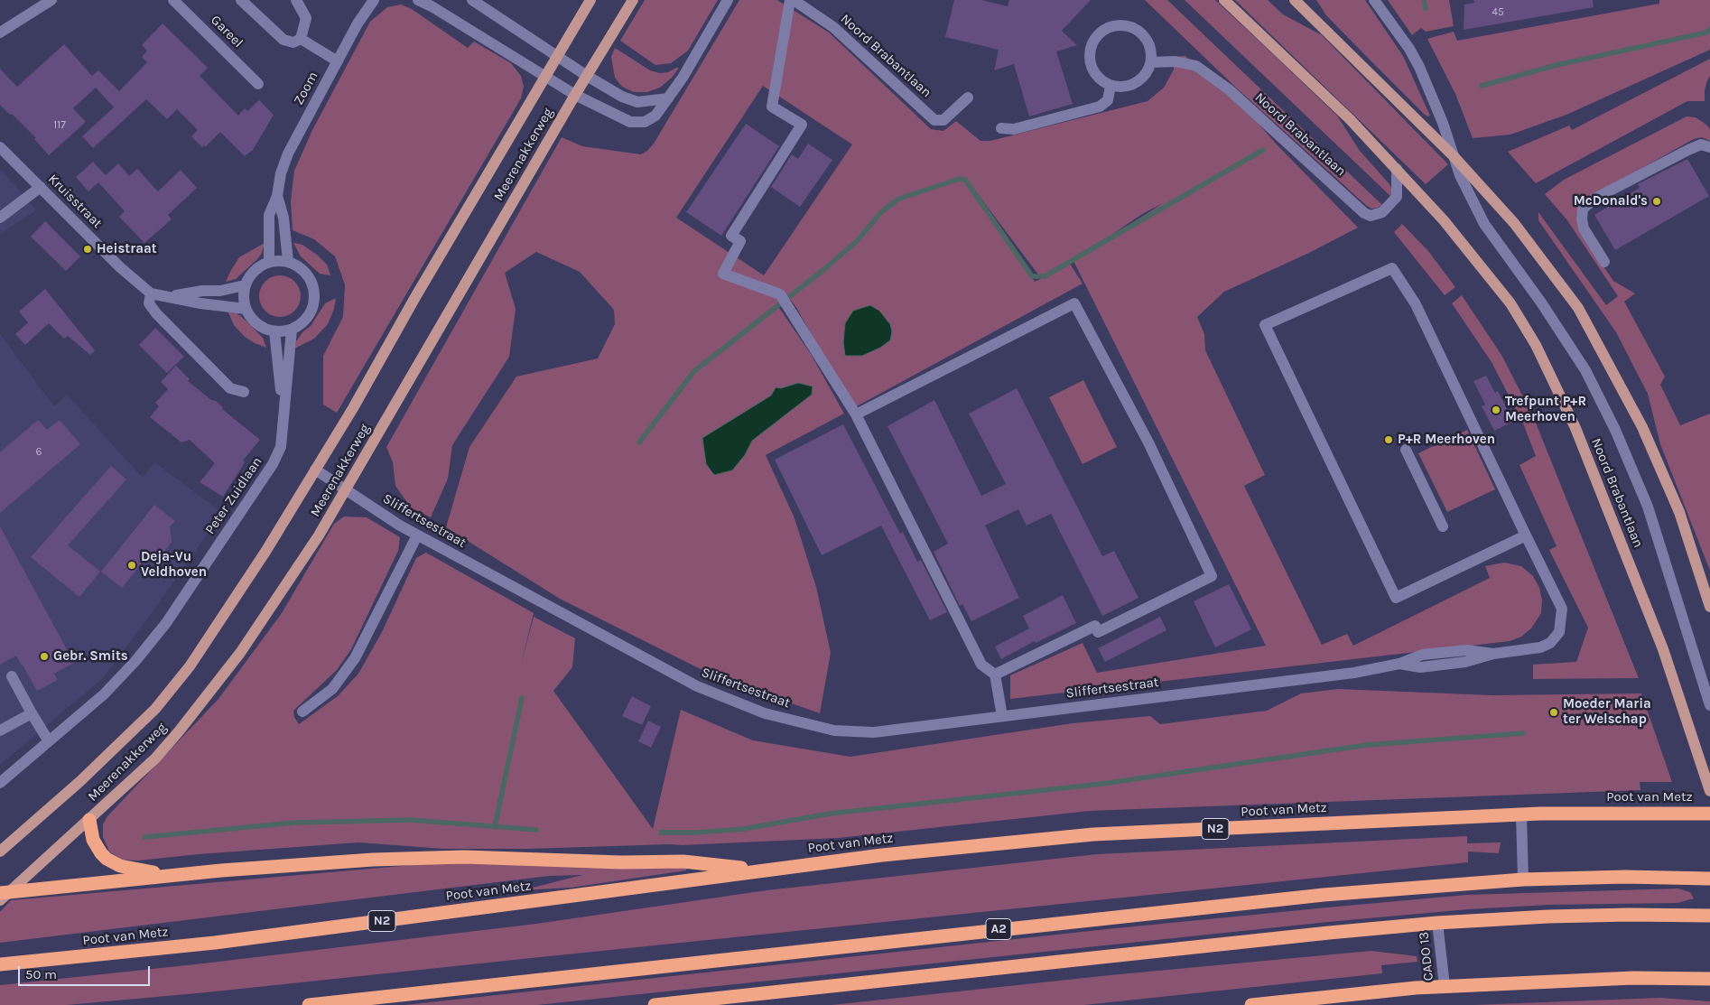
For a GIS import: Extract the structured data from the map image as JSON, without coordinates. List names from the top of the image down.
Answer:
{
  "streets": {
    "highway": ["Poot van Metz", "N2", "A2"],
    "main road": ["Noord Brabantlaan", "Meerenakkerweg"],
    "street": [
      "Gareel",
      "Zoom",
      "Kruisstraat",
      "Peter Zuidlaan",
      "Sliffertsestraat",
      "CADO 13"
    ]
  },
  "crossings": [
    ["Zoom", "Kruisstraat"],
    ["Zoom", "Peter Zuidlaan"],
    ["Meerenakkerweg", "Sliffertsestraat"],
    ["Meerenakkerweg", "N2"],
    ["Kruisstraat", "Peter Zuidlaan"],
    ["Poot van Metz", "N2"]
  ],
  "places": [
    "McDonald's",
    "Heistraat",
    "Trefpunt P+R Meerhoven",
    "P+R Meerhoven",
    "Deja-Vu Veldhoven",
    "Gebr. Smits",
    "Moeder Maria ter Welschap"
  ],
  "house_numbers": ["45", "117", "6"],
  "scale_bar": "50 m"
}
